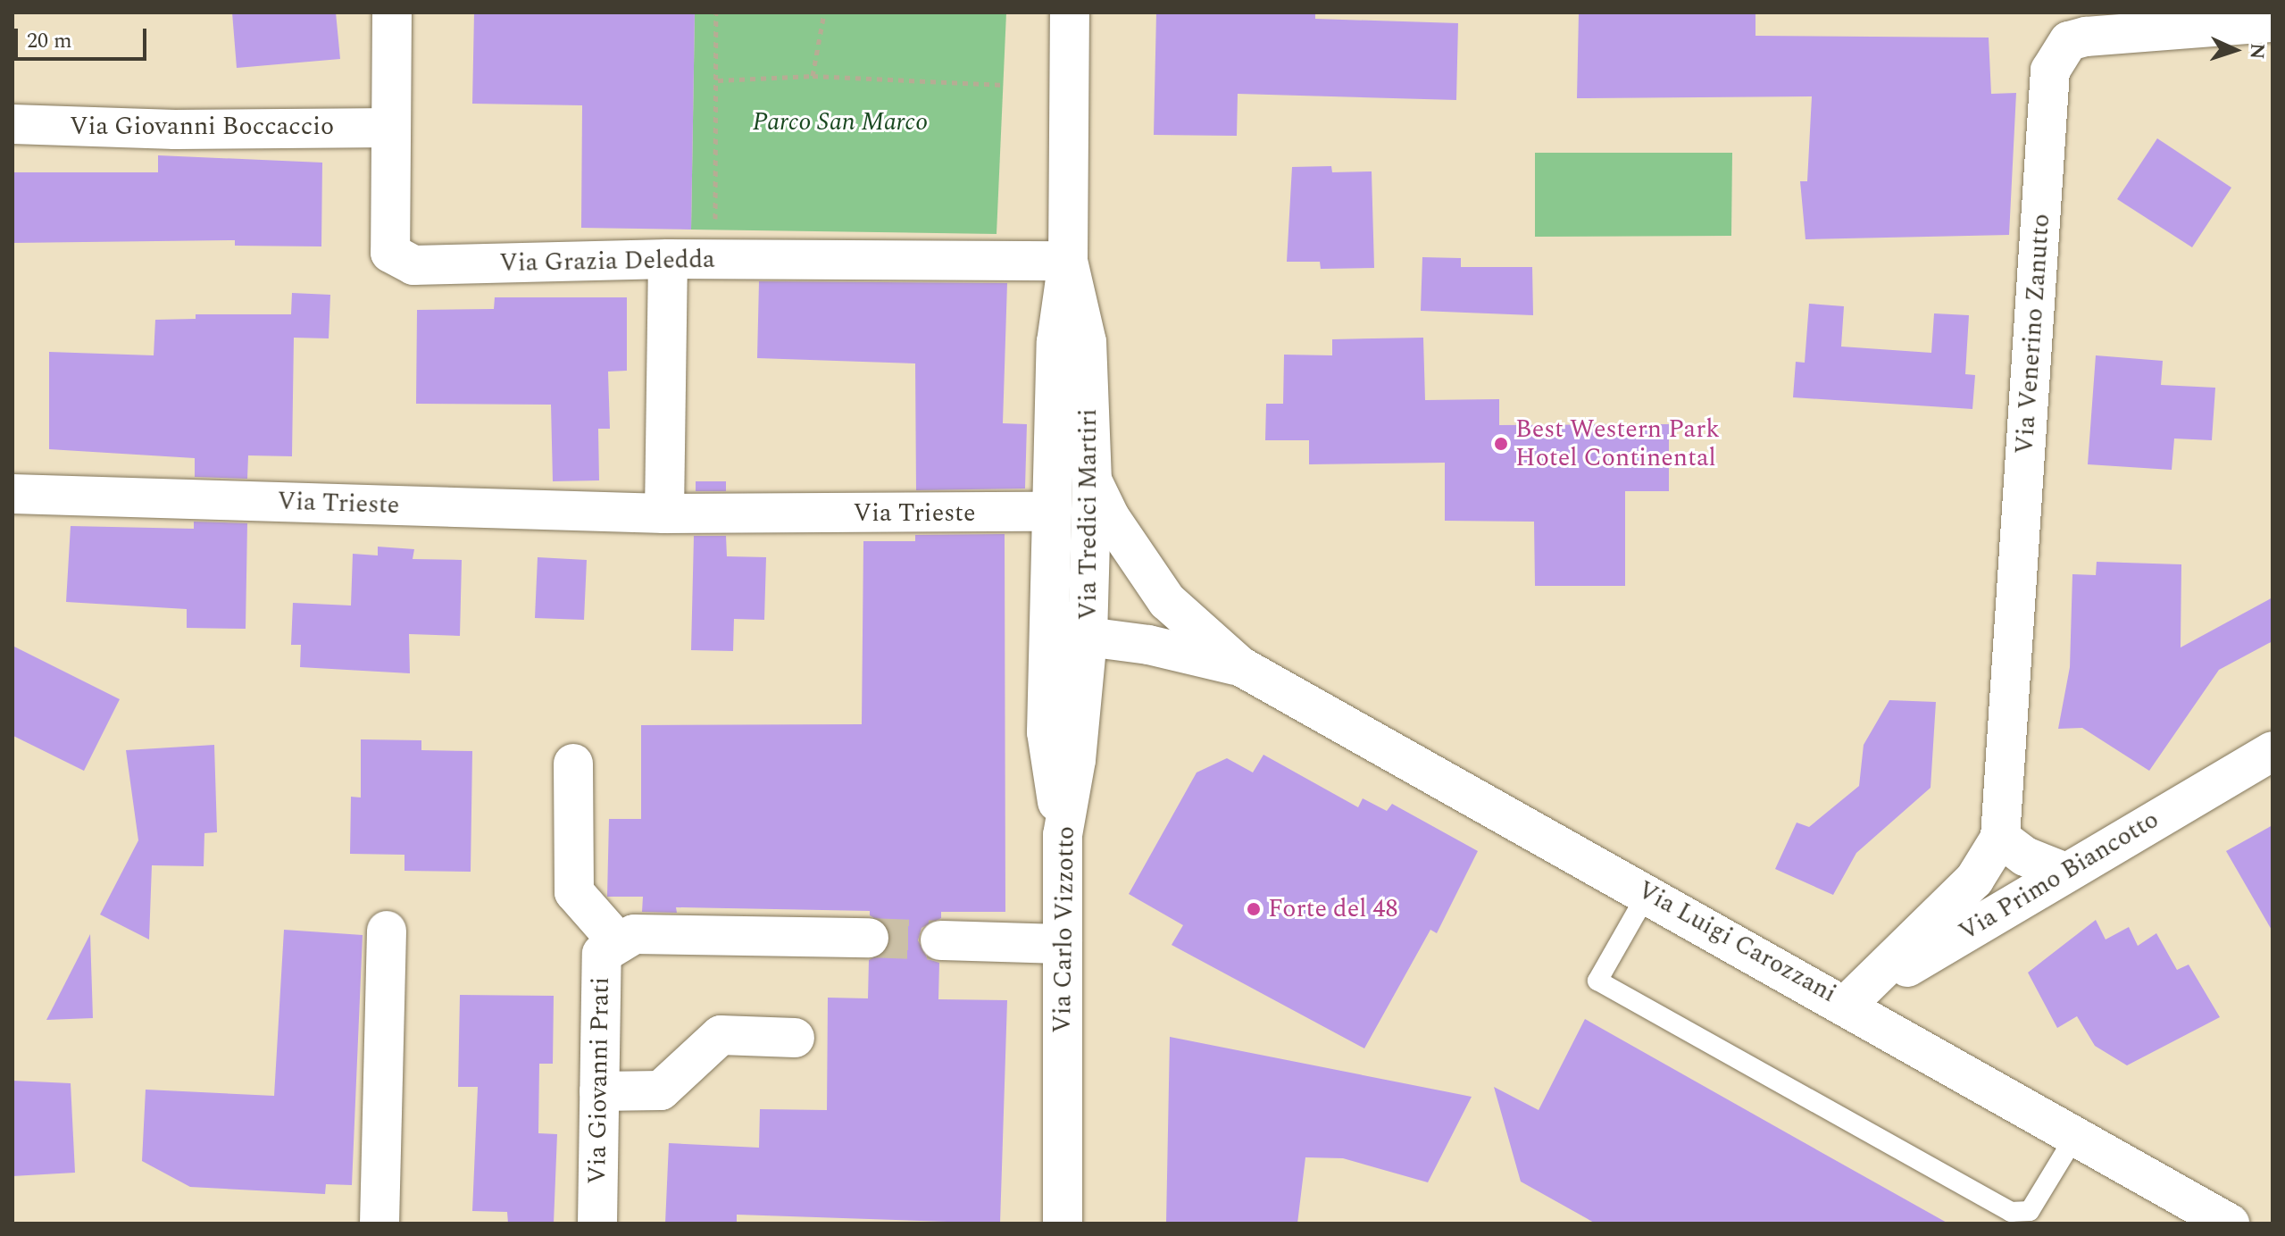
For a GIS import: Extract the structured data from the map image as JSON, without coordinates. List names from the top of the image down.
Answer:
{
  "streets": {
    "street": [
      "Via Giovanni Boccaccio",
      "Via Grazia Deledda",
      "Via Venerino Zanutto",
      "Via Trieste",
      "Via Tredici Martiri",
      "Via Primo Biancotto",
      "Via Carlo Vizzotto",
      "Via Luigi Carozzani",
      "Via Giovanni Prati"
    ]
  },
  "crossings": [
    ["Via Giovanni Boccaccio", "Via Grazia Deledda"],
    ["Via Grazia Deledda", "Via Tredici Martiri"],
    ["Via Venerino Zanutto", "Via Primo Biancotto"],
    ["Via Venerino Zanutto", "Via Luigi Carozzani"],
    ["Via Tredici Martiri", "Via Carlo Vizzotto"],
    ["Via Tredici Martiri", "Via Luigi Carozzani"],
    ["Via Primo Biancotto", "Via Luigi Carozzani"],
    ["Via Carlo Vizzotto", "Via Luigi Carozzani"]
  ],
  "parks": ["Parco San Marco"],
  "places": ["Best Western Park Hotel Continental", "Forte del 48"],
  "scale_bar": "20 m",
  "north": "right"
}
